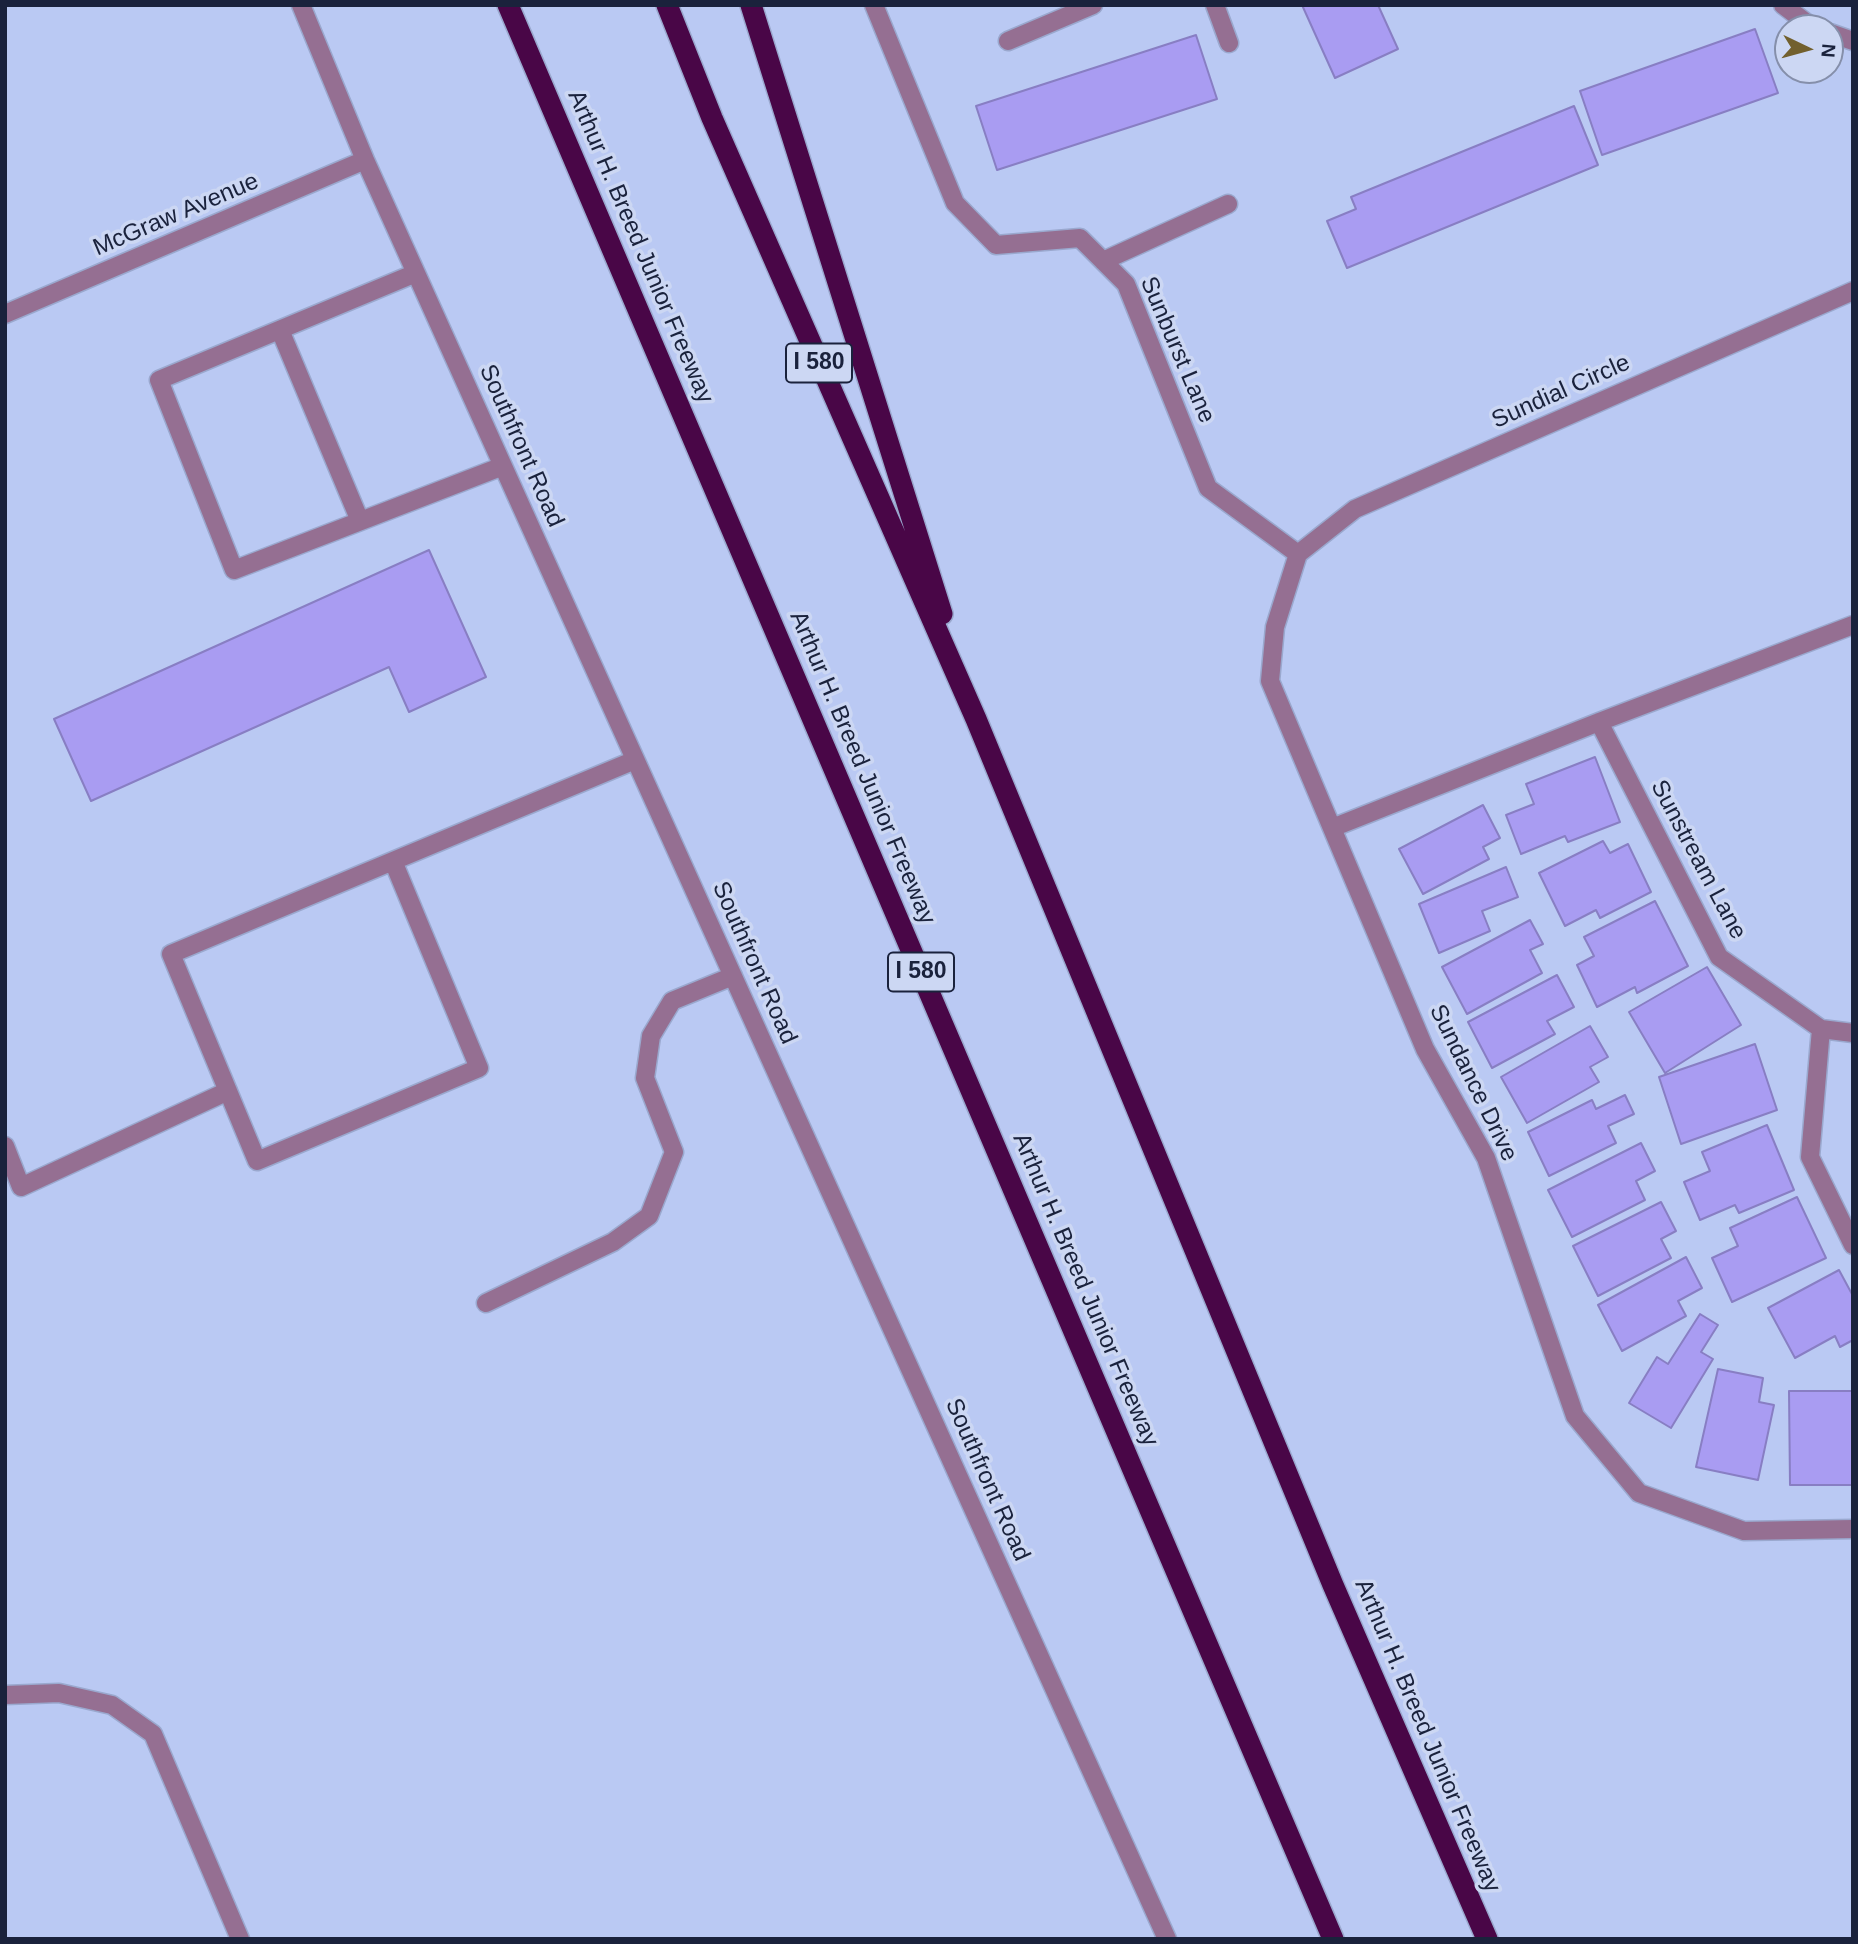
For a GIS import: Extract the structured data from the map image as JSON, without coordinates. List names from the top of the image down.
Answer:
{
  "streets": {
    "highway": ["Arthur H. Breed Junior Freeway", "I 580"],
    "street": [
      "McGraw Avenue",
      "Sunburst Lane",
      "Sundial Circle",
      "Southfront Road",
      "Sunstream Lane",
      "Sundance Drive"
    ]
  },
  "crossings": [
    ["McGraw Avenue", "Southfront Road"],
    ["Sunburst Lane", "Sundial Circle"],
    ["Sunburst Lane", "Sundance Drive"],
    ["Sundial Circle", "Sundance Drive"]
  ],
  "north": "right"
}
